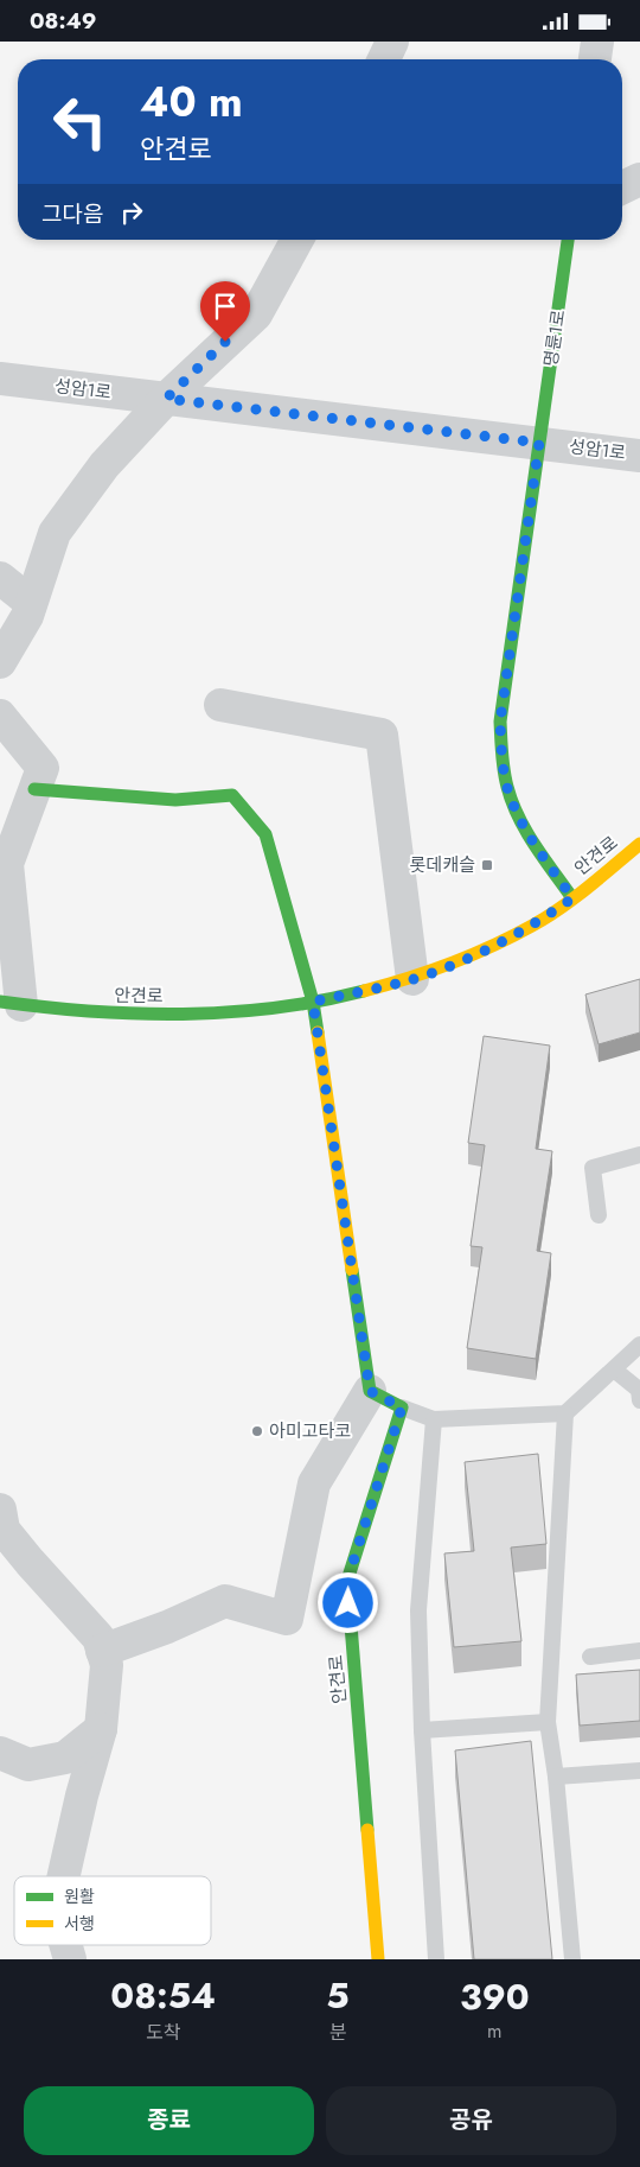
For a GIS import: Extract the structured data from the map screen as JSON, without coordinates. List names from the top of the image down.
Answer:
{
  "streets": {
    "street": ["명륜1로", "성암1로", "안견로"]
  },
  "crossings": [
    ["명륜1로", "성암1로"],
    ["명륜1로", "안견로"]
  ],
  "places": {
    "transit": ["롯데캐슬"],
    "other": ["아미고타코"]
  },
  "legend": ["원활", "서행"],
  "page": {
    "status": "08:49",
    "turn": ["40 m", "안견로"],
    "then": "그다음",
    "eta": [
      "08:54",
      "도착",
      "5",
      "분",
      "390",
      "m"
    ],
    "buttons": ["종료", "공유"]
  }
}
